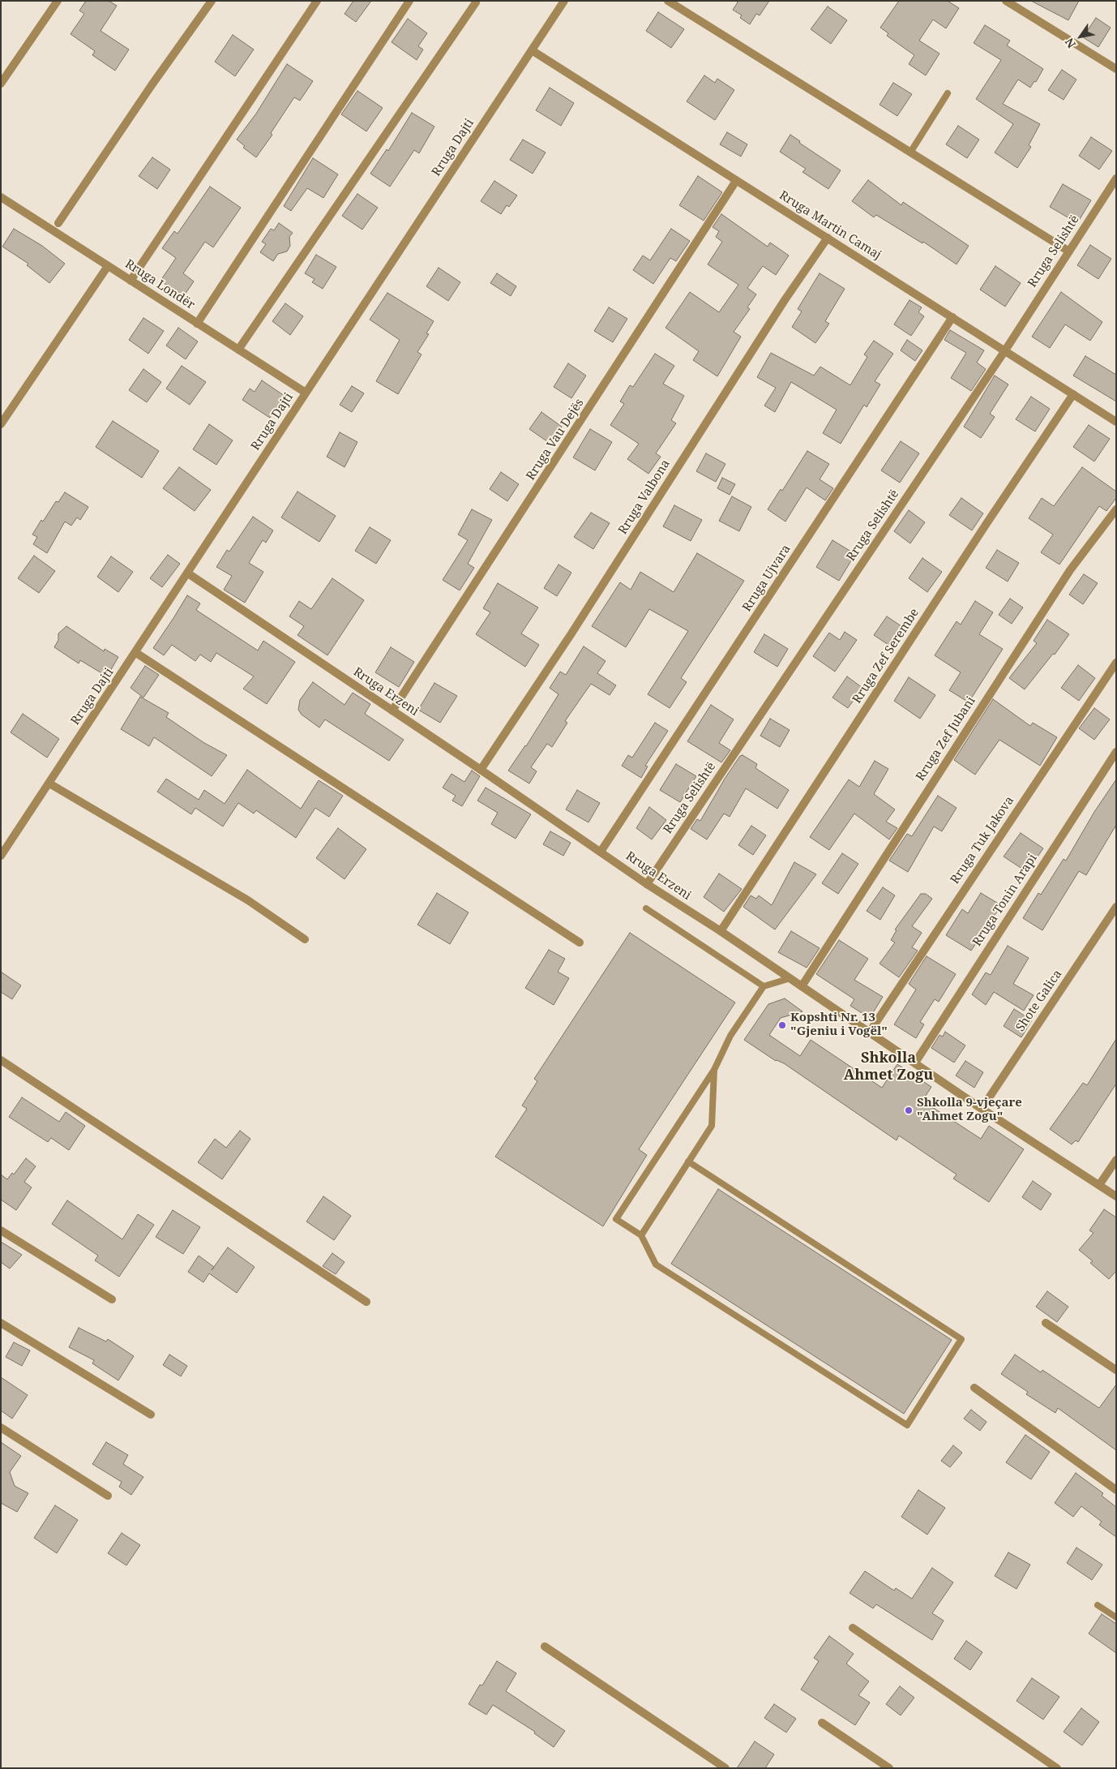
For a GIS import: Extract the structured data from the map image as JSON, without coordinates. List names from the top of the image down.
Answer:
{
  "streets": {
    "street": [
      "Rruga Dajti",
      "Rruga Martin Camaj",
      "Rruga Selishtë",
      "Rruga Londër",
      "Rruga Vau Dejës",
      "Rruga Valbona",
      "Rruga Ujvara",
      "Rruga Zef Serembe",
      "Rruga Erzeni",
      "Rruga Zef Jubani",
      "Rruga Tuk Jakova",
      "Rruga Tonin Arapi",
      "Shote Galica"
    ]
  },
  "crossings": [
    ["Rruga Dajti", "Rruga Martin Camaj"],
    ["Rruga Dajti", "Rruga Londër"],
    ["Rruga Dajti", "Rruga Erzeni"],
    ["Rruga Martin Camaj", "Rruga Selishtë"],
    ["Rruga Martin Camaj", "Rruga Vau Dejës"],
    ["Rruga Martin Camaj", "Rruga Valbona"],
    ["Rruga Martin Camaj", "Rruga Ujvara"],
    ["Rruga Martin Camaj", "Rruga Zef Serembe"],
    ["Rruga Selishtë", "Rruga Erzeni"],
    ["Rruga Vau Dejës", "Rruga Erzeni"],
    ["Rruga Valbona", "Rruga Erzeni"],
    ["Rruga Ujvara", "Rruga Erzeni"],
    ["Rruga Zef Serembe", "Rruga Erzeni"],
    ["Rruga Erzeni", "Rruga Zef Jubani"],
    ["Rruga Erzeni", "Rruga Tuk Jakova"],
    ["Rruga Erzeni", "Rruga Tonin Arapi"],
    ["Rruga Erzeni", "Shote Galica"]
  ],
  "districts": ["Shkolla Ahmet Zogu"],
  "places": ["Kopshti Nr. 13 \"Gjeniu i Vogël\"", "Shkolla 9-vjeçare \"Ahmet Zogu\""],
  "north": "bottom left"
}
